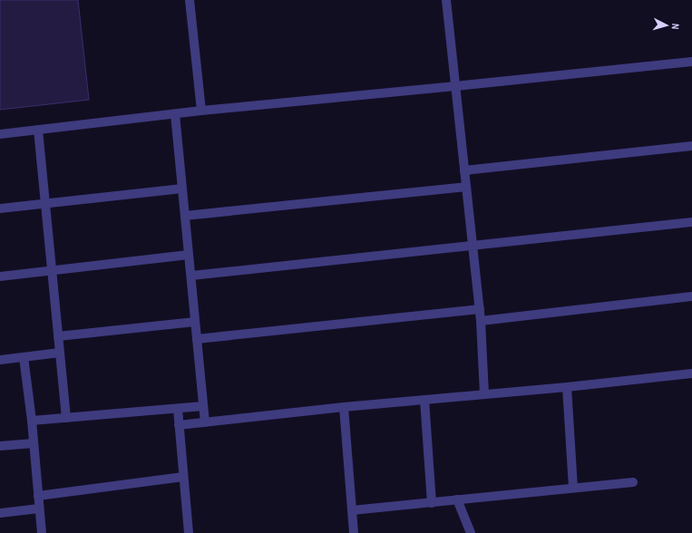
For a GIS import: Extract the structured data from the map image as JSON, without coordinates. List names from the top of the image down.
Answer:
{
  "north": "right"
}
